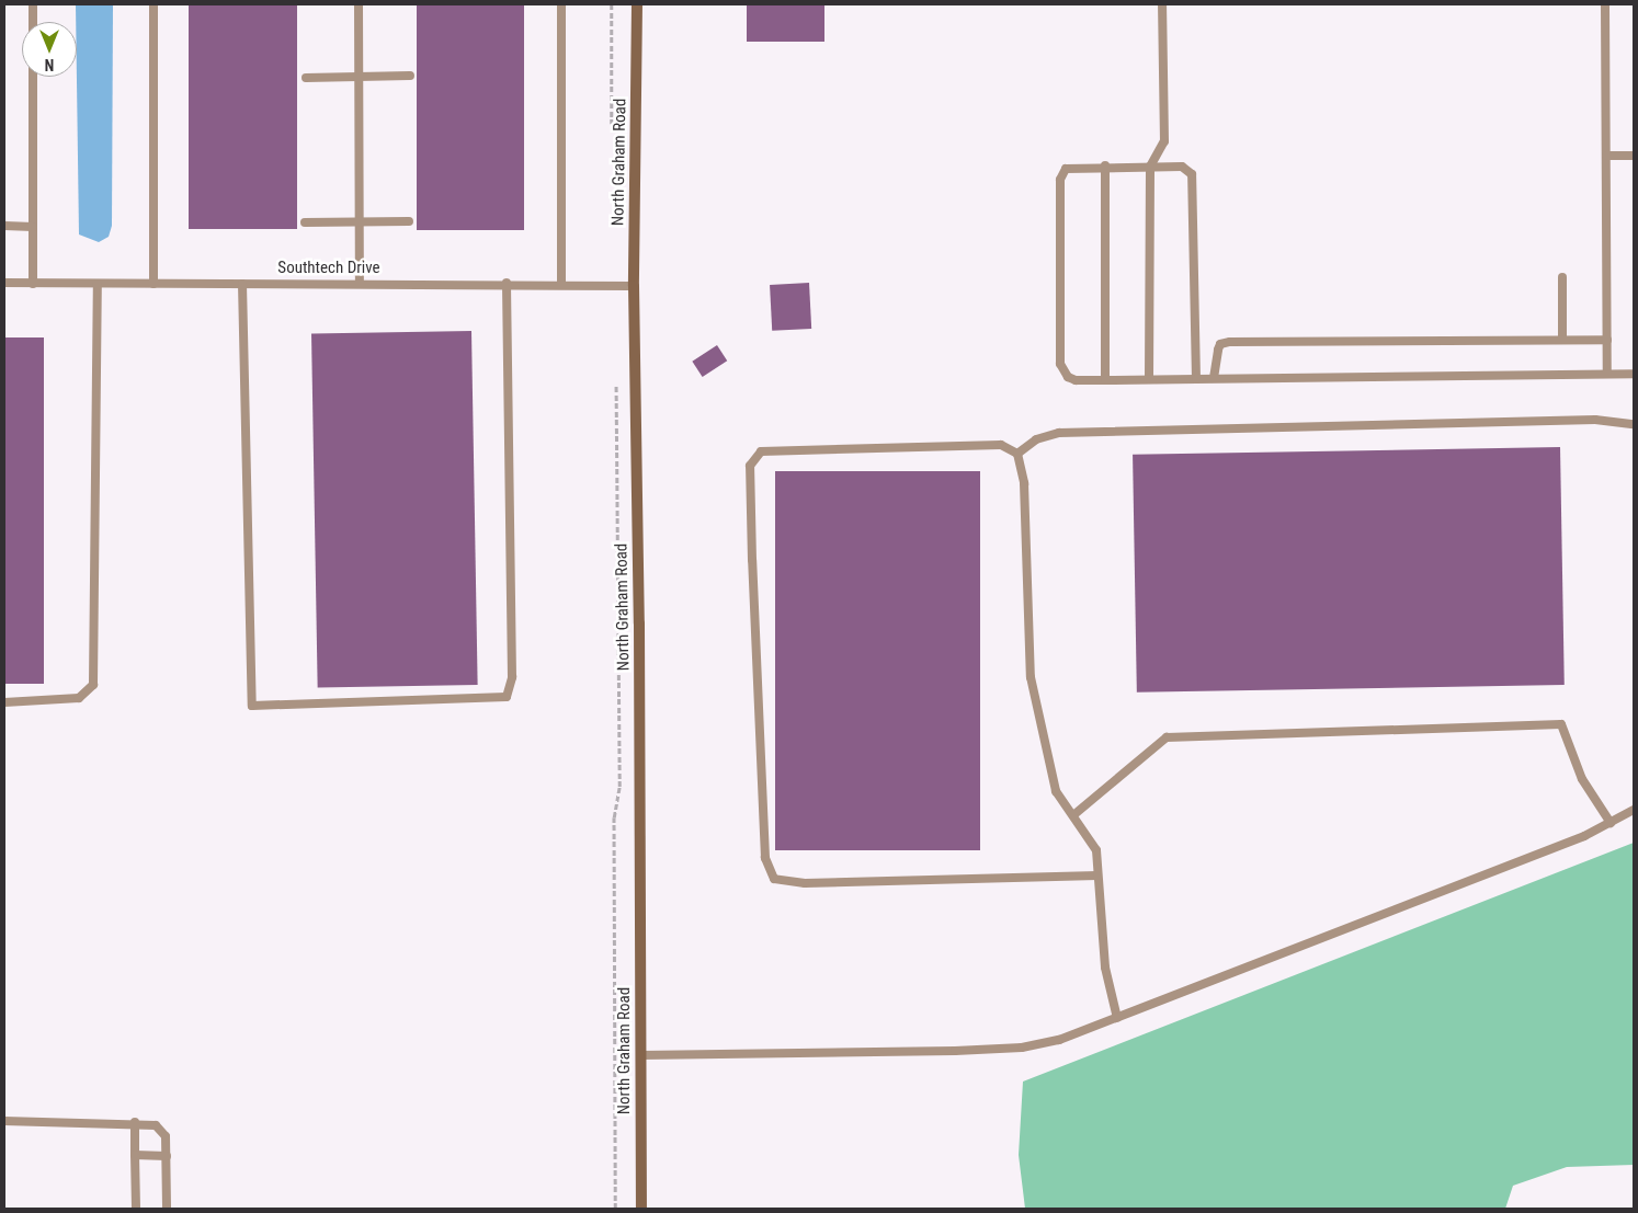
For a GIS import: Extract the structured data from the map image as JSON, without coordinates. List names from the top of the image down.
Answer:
{
  "streets": {
    "street": ["North Graham Road"],
    "lane": ["Southtech Drive"]
  },
  "crossings": [
    ["North Graham Road", "Southtech Drive"]
  ],
  "north": "bottom"
}
